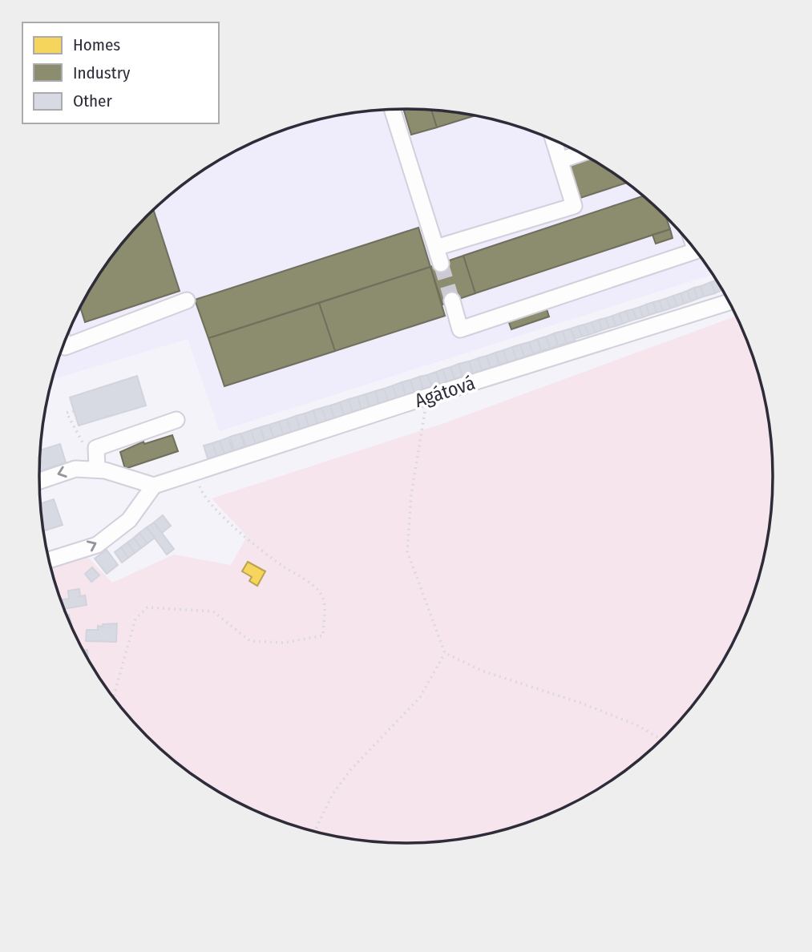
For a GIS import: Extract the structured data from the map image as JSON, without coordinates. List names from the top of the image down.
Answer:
{
  "streets": {
    "street": ["Agátová"]
  },
  "legend": ["Homes", "Industry", "Other"]
}
